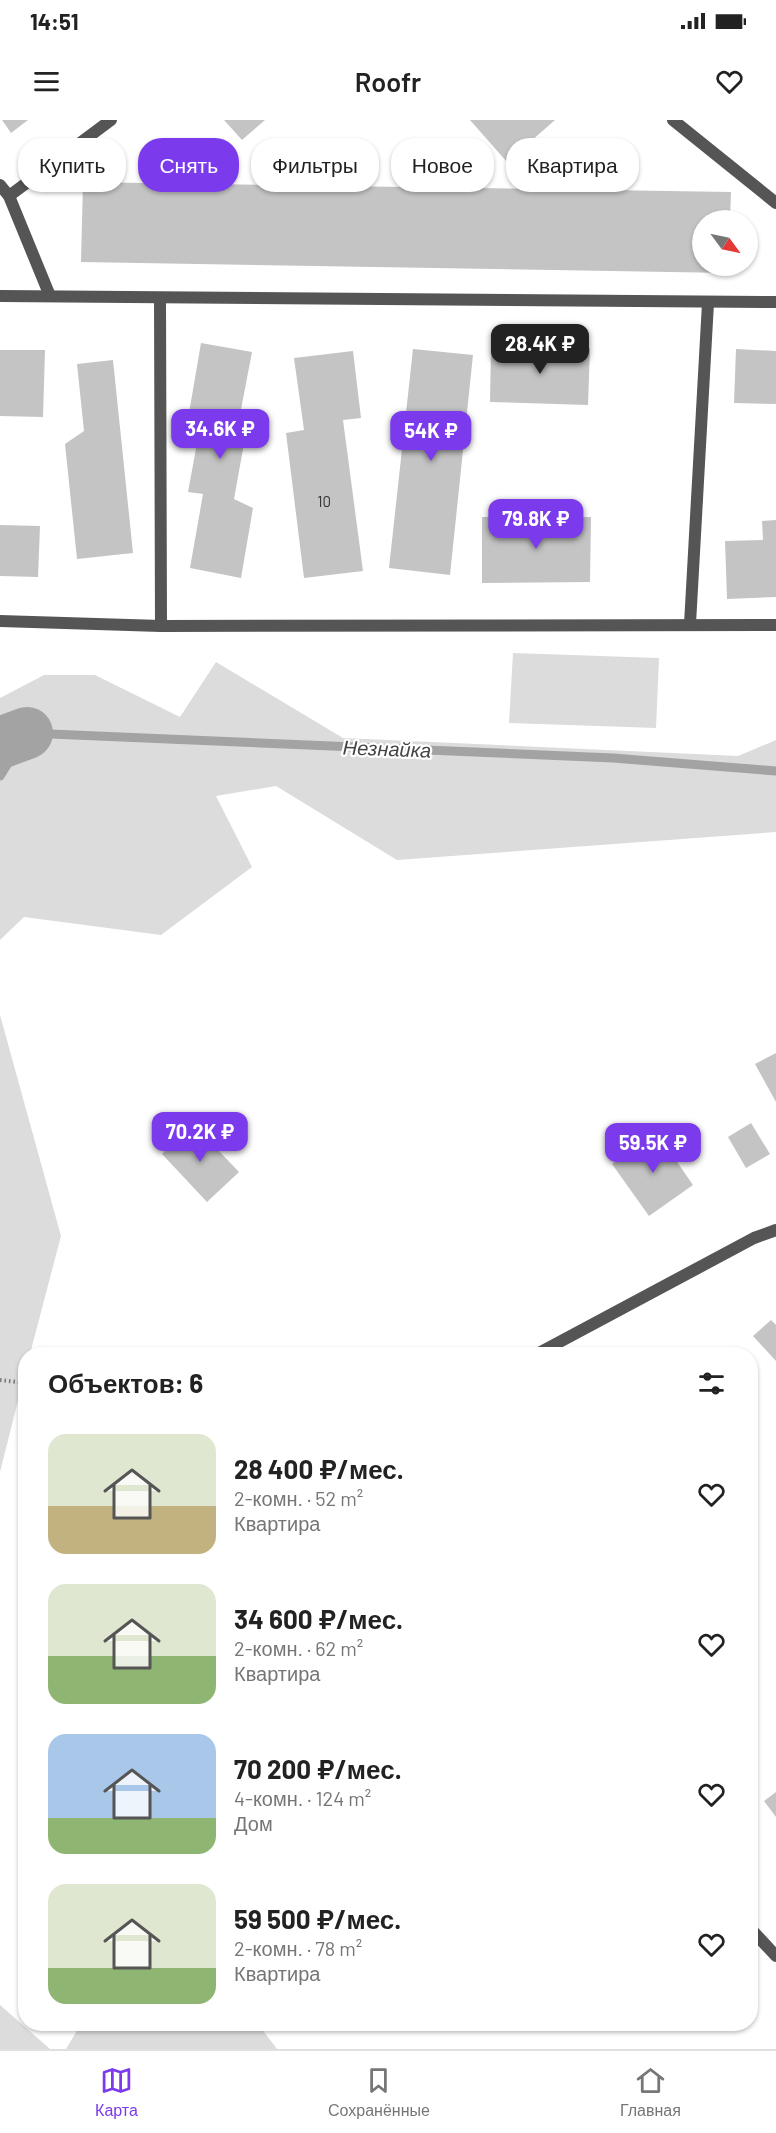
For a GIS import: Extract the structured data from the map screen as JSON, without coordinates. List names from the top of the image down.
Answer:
{
  "water": ["Незнайка"],
  "house_numbers": ["10"],
  "north": "bottom right",
  "page": {
    "status": "14:51",
    "header": "Roofr",
    "chip": [
      "Купить",
      "Снять",
      "Фильтры",
      "Новое",
      "Квартира"
    ],
    "price": [
      "28.4K ₽",
      "34.6K ₽",
      "54K ₽",
      "79.8K ₽",
      "70.2K ₽",
      "59.5K ₽"
    ],
    "heading": "Объектов: 6",
    "list": [
      {
        "name": "28 400 ₽/мес.",
        "note": "2-комн. · 52 m² · Квартира"
      },
      {
        "name": "34 600 ₽/мес.",
        "note": "2-комн. · 62 m² · Квартира"
      },
      {
        "name": "70 200 ₽/мес.",
        "note": "4-комн. · 124 m² · Дом"
      },
      {
        "name": "59 500 ₽/мес.",
        "note": "2-комн. · 78 m² · Квартира"
      }
    ],
    "tabs": ["Карта", "Сохранённые", "Главная"]
  }
}
